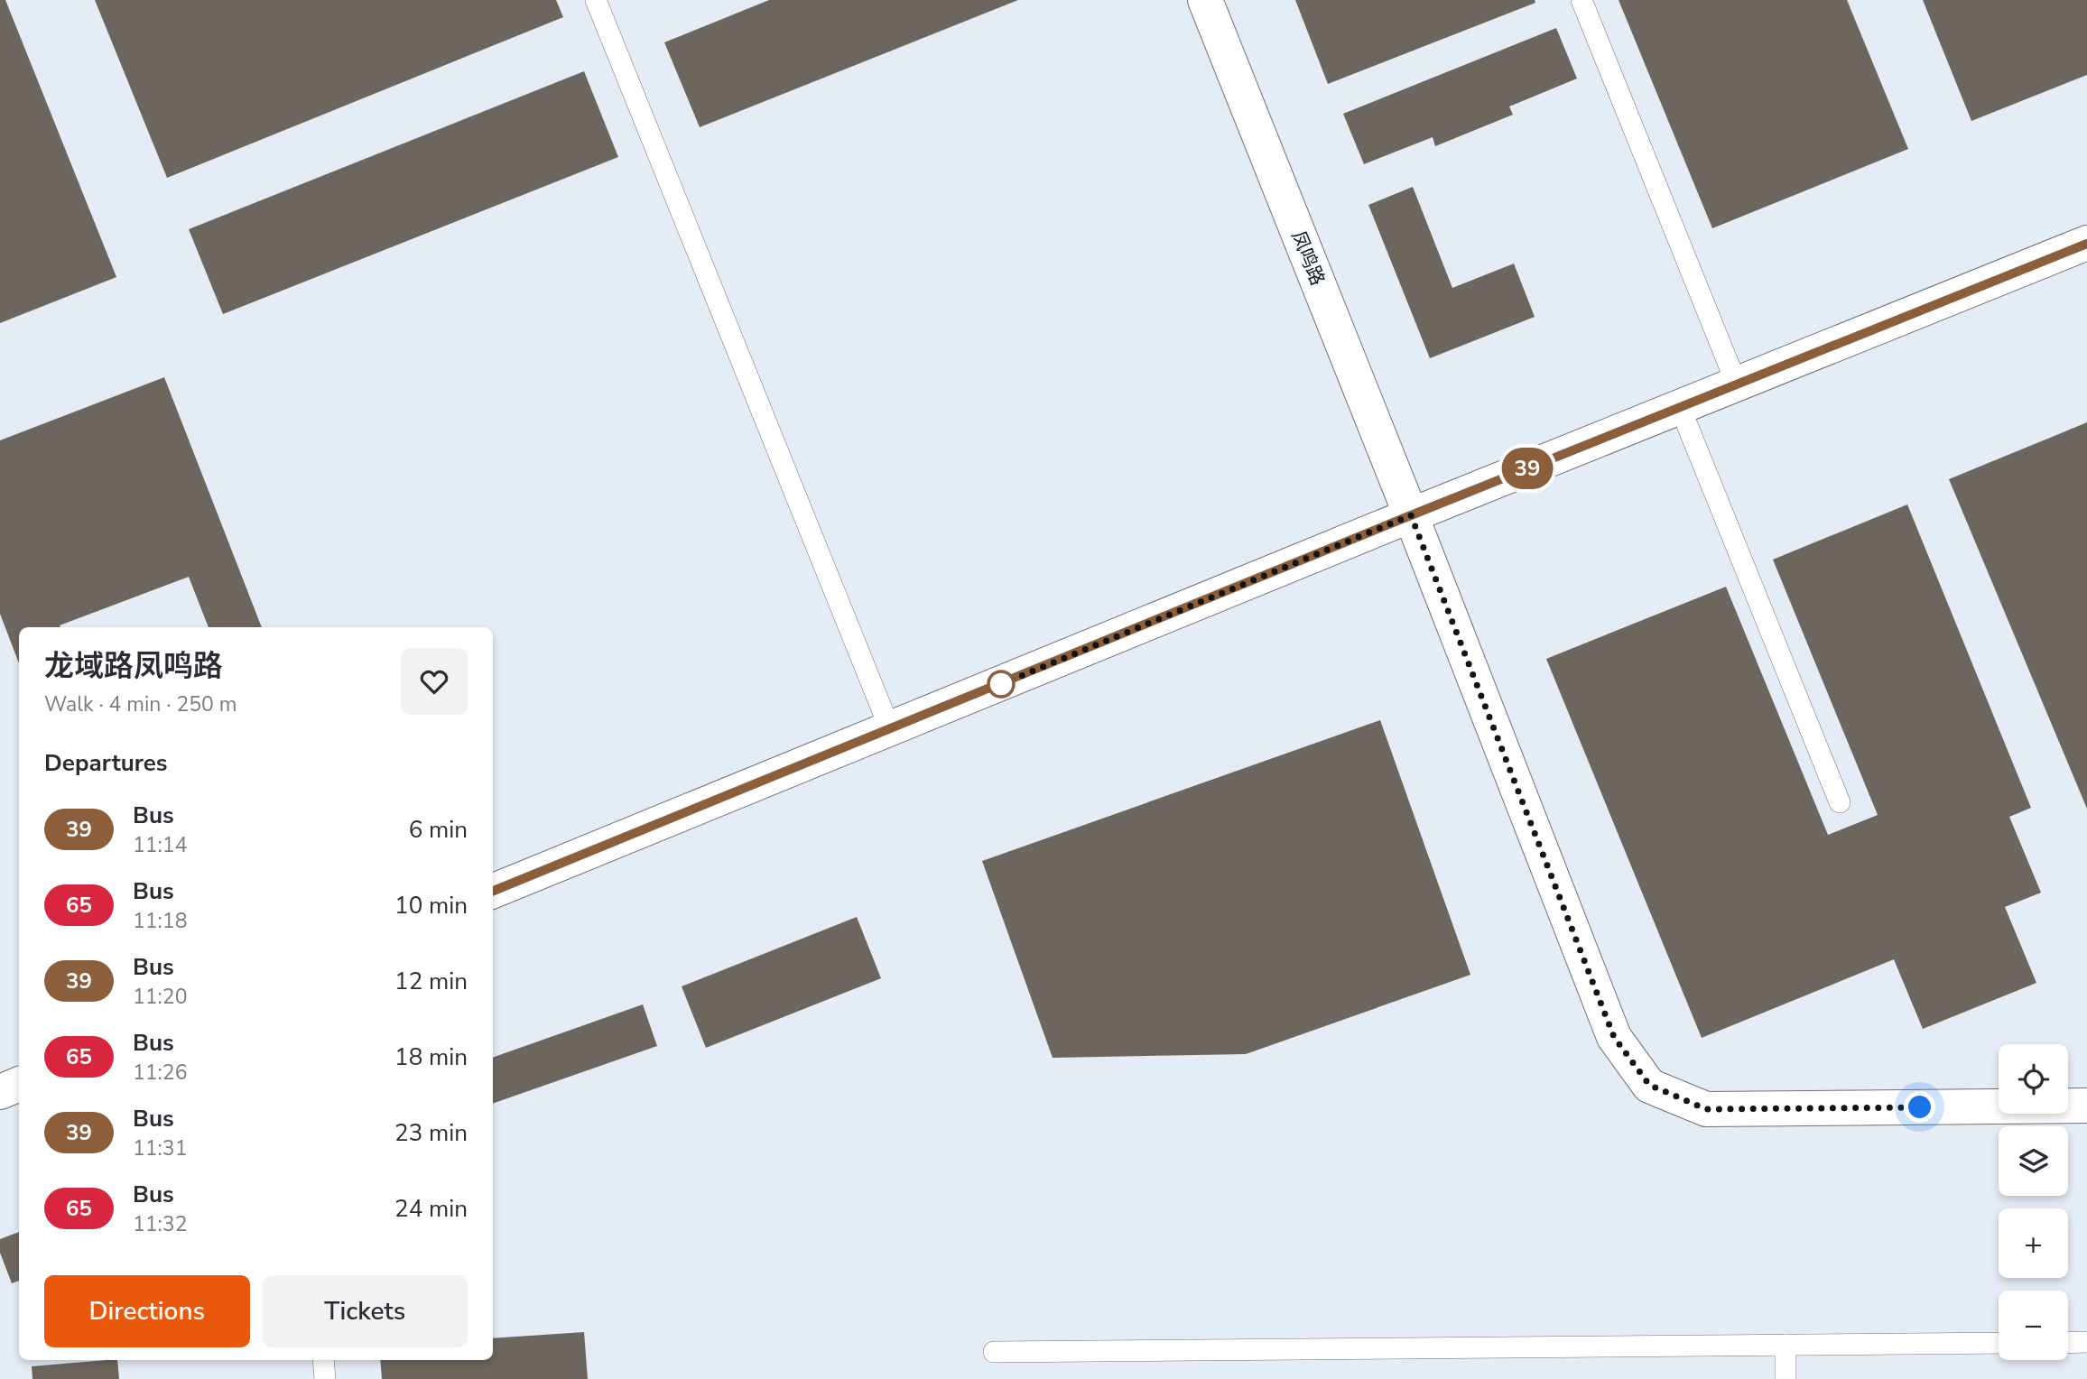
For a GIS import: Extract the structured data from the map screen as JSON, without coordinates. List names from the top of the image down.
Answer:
{
  "streets": {
    "street": ["凤鸣路"]
  },
  "lines": ["bus line 39"],
  "page": {
    "on_map": "39",
    "heading": [
      ["龙域路凤鸣路", "Walk · 4 min · 250 m"],
      "Departures"
    ],
    "list": [
      {
        "mark": "39",
        "name": "Bus",
        "note": "11:14",
        "value": "6 min"
      },
      {
        "mark": "65",
        "name": "Bus",
        "note": "11:18",
        "value": "10 min"
      },
      {
        "mark": "39",
        "name": "Bus",
        "note": "11:20",
        "value": "12 min"
      },
      {
        "mark": "65",
        "name": "Bus",
        "note": "11:26",
        "value": "18 min"
      },
      {
        "mark": "39",
        "name": "Bus",
        "note": "11:31",
        "value": "23 min"
      },
      {
        "mark": "65",
        "name": "Bus",
        "note": "11:32",
        "value": "24 min"
      }
    ],
    "map_buttons": ["+", "−"],
    "buttons": ["Directions", "Tickets"]
  }
}
